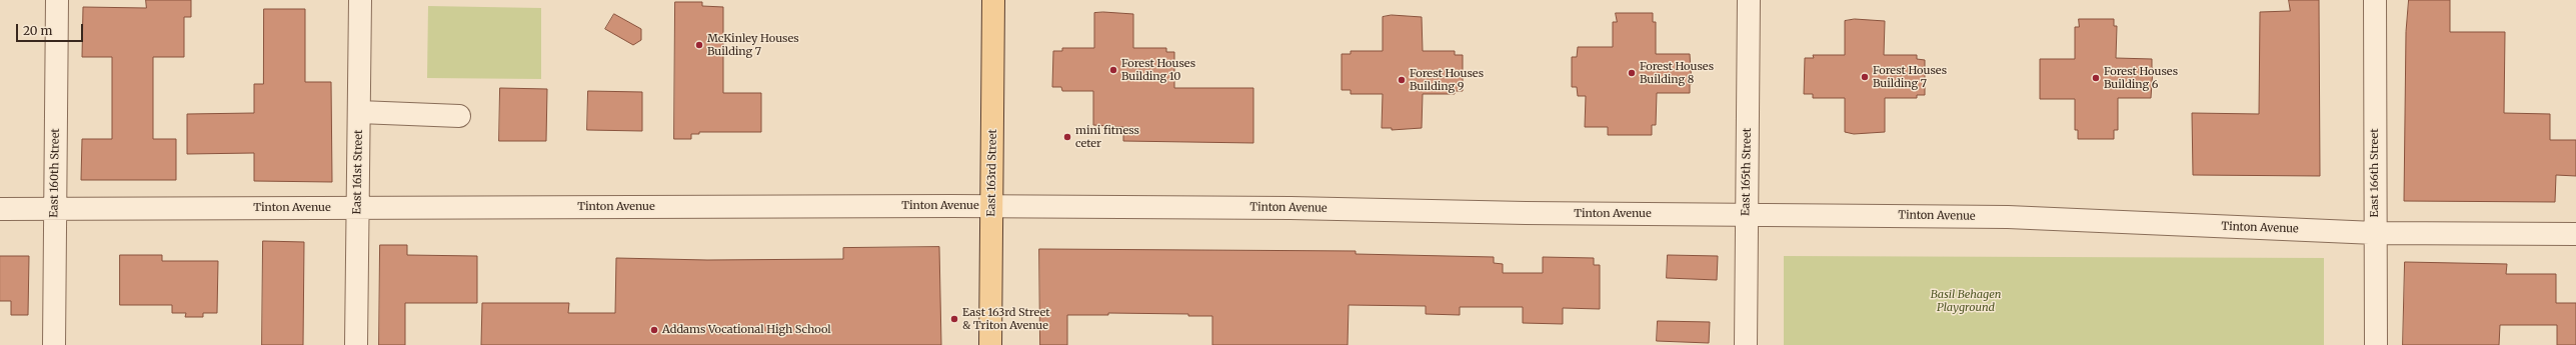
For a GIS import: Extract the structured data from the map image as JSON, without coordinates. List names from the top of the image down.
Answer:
{
  "streets": {
    "main road": ["East 163rd Street"],
    "street": [
      "East 161st Street",
      "East 165th Street",
      "East 160th Street",
      "East 166th Street",
      "Tinton Avenue"
    ]
  },
  "crossings": [
    ["East 161st Street", "Tinton Avenue"],
    ["East 165th Street", "Tinton Avenue"],
    ["East 160th Street", "Tinton Avenue"],
    ["East 163rd Street", "Tinton Avenue"],
    ["East 166th Street", "Tinton Avenue"]
  ],
  "parks": ["Basil Behagen Playground"],
  "places": [
    "McKinley Houses Building 7",
    "Forest Houses Building 10",
    "Forest Houses Building 8",
    "Forest Houses Building 7",
    "Forest Houses Building 6",
    "Forest Houses Building 9",
    "mini fitness ceter",
    "East 163rd Street & Triton Avenue",
    "Addams Vocational High School"
  ],
  "scale_bar": "20 m"
}
